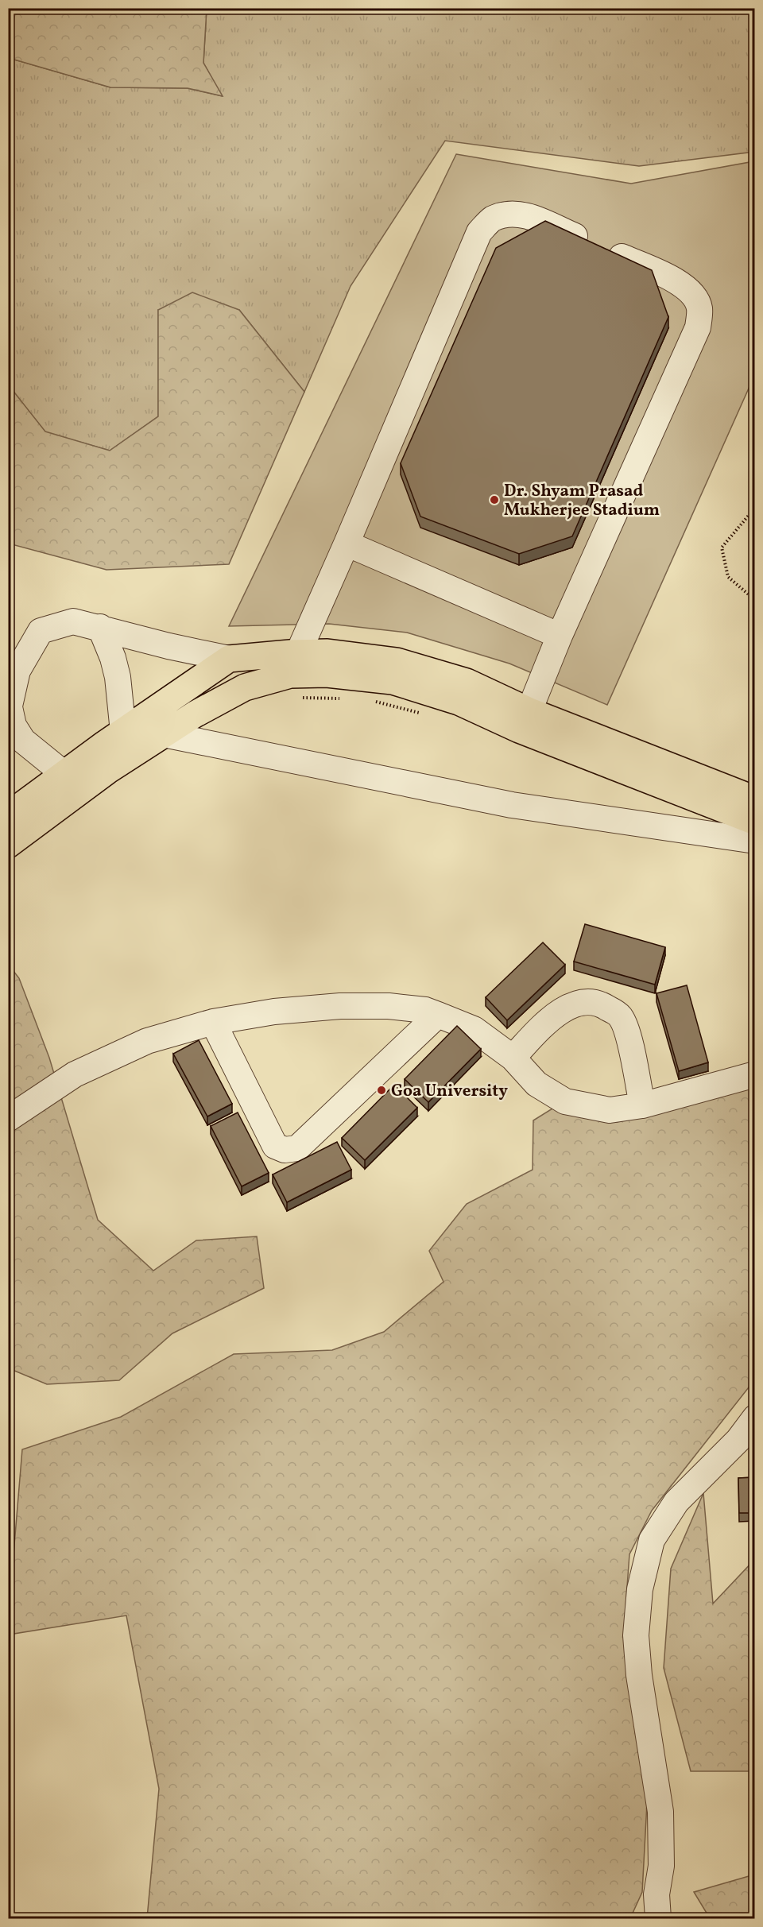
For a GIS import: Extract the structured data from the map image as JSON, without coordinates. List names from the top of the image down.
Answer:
{
  "places": ["Dr. Shyam Prasad Mukherjee Stadium", "Goa University"]
}
